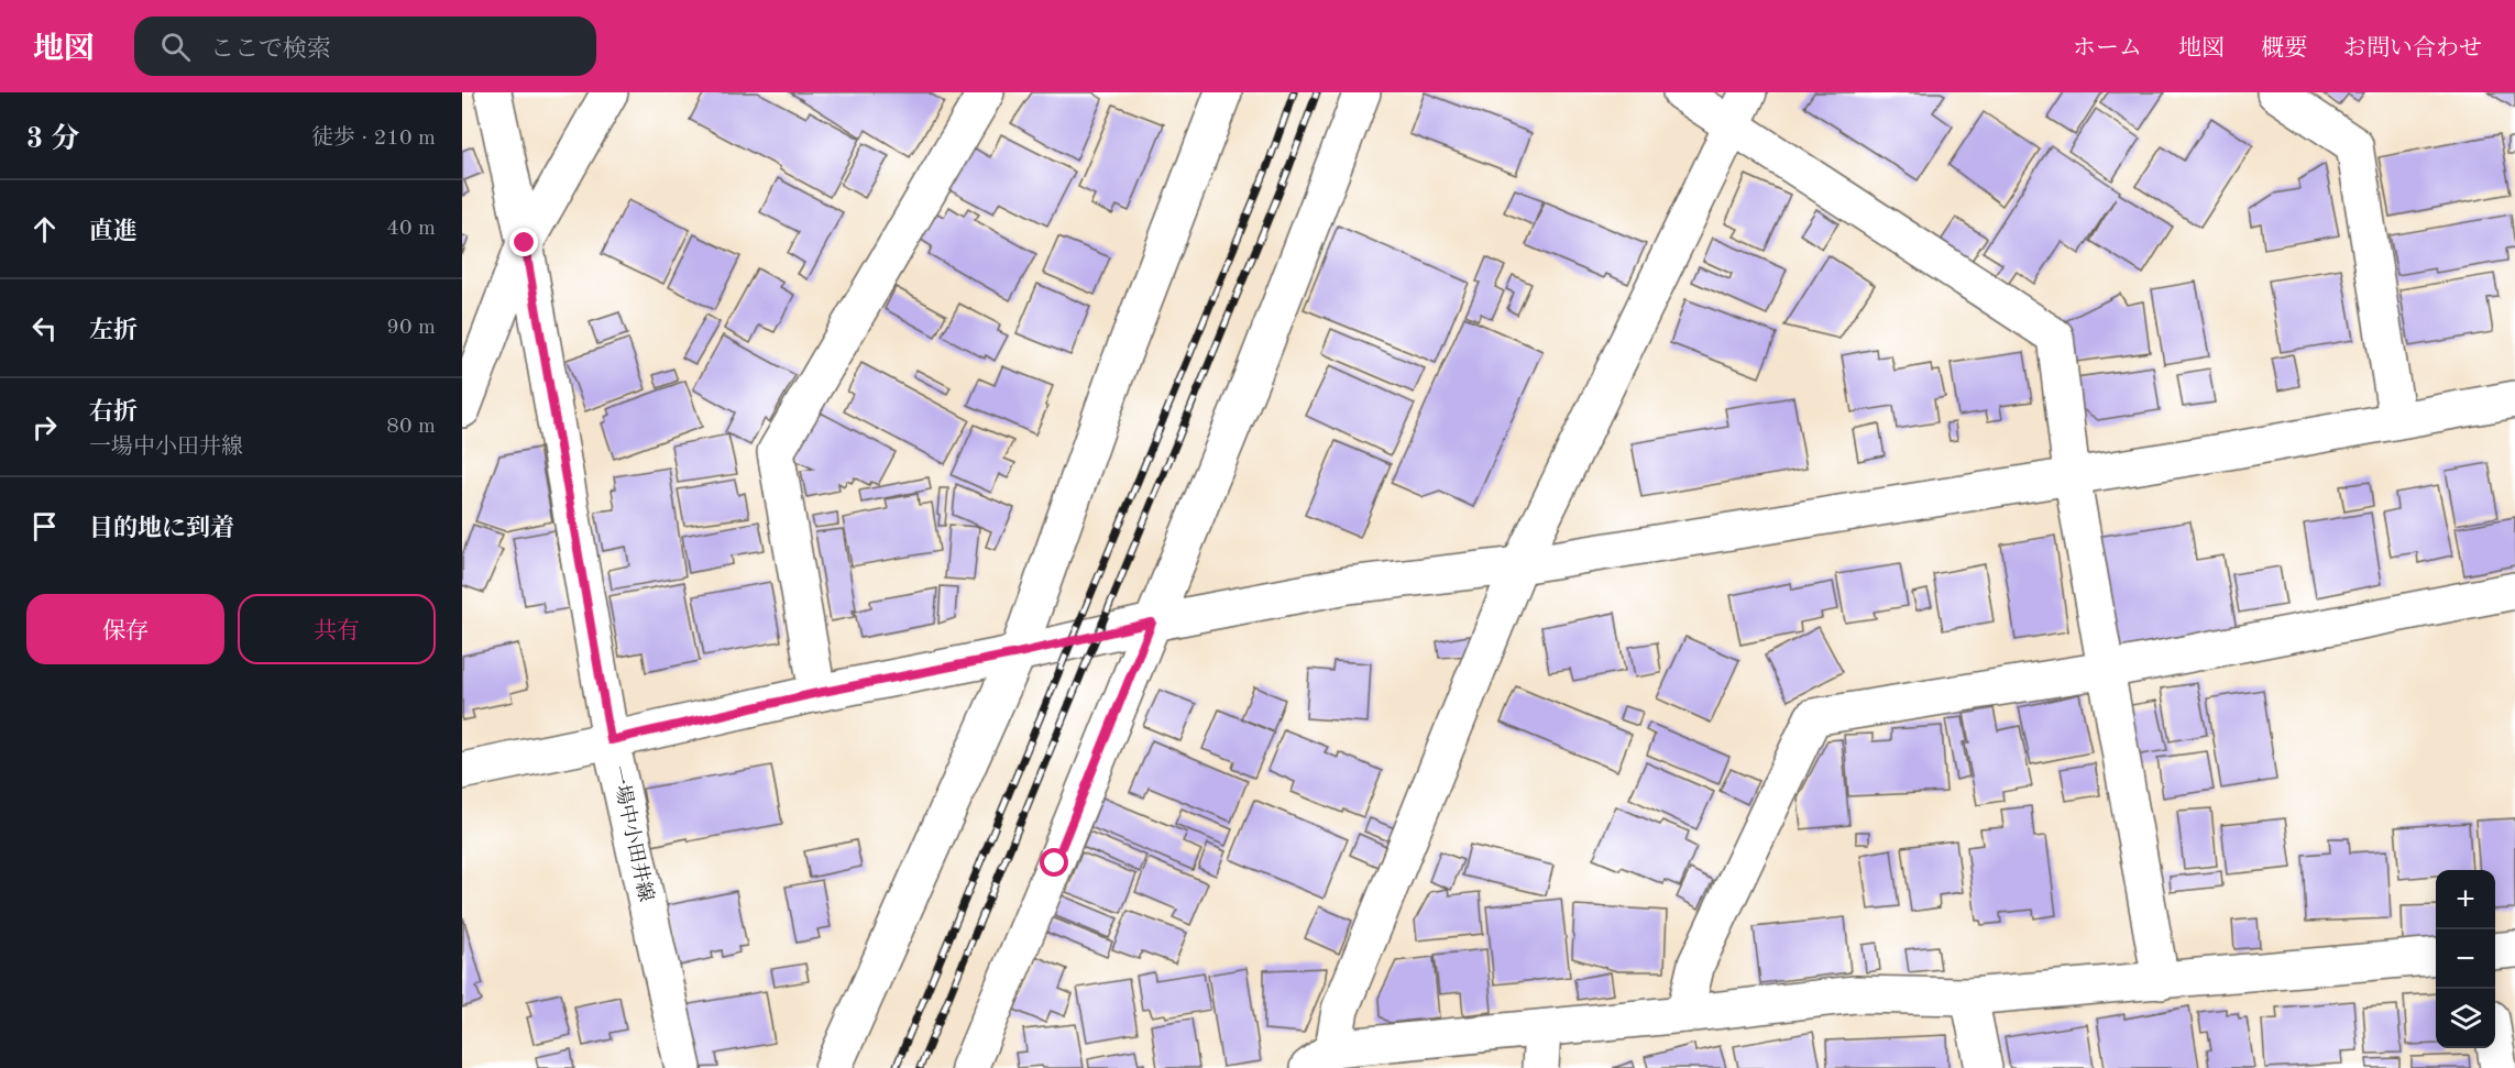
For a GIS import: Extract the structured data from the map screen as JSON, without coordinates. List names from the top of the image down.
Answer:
{
  "streets": {
    "street": ["一場中小田井線"]
  },
  "page": {
    "header": "地図",
    "search": "ここで検索",
    "nav": [
      "ホーム",
      "地図",
      "概要",
      "お問い合わせ"
    ],
    "heading": ["3 分", "徒歩 · 210 m"],
    "list": [
      ["直進", "40 m"],
      ["左折", "90 m"],
      ["右折", "一場中小田井線", "80 m"],
      "目的地に到着"
    ],
    "buttons": ["保存", "共有"],
    "map_buttons": ["+", "−"]
  }
}
